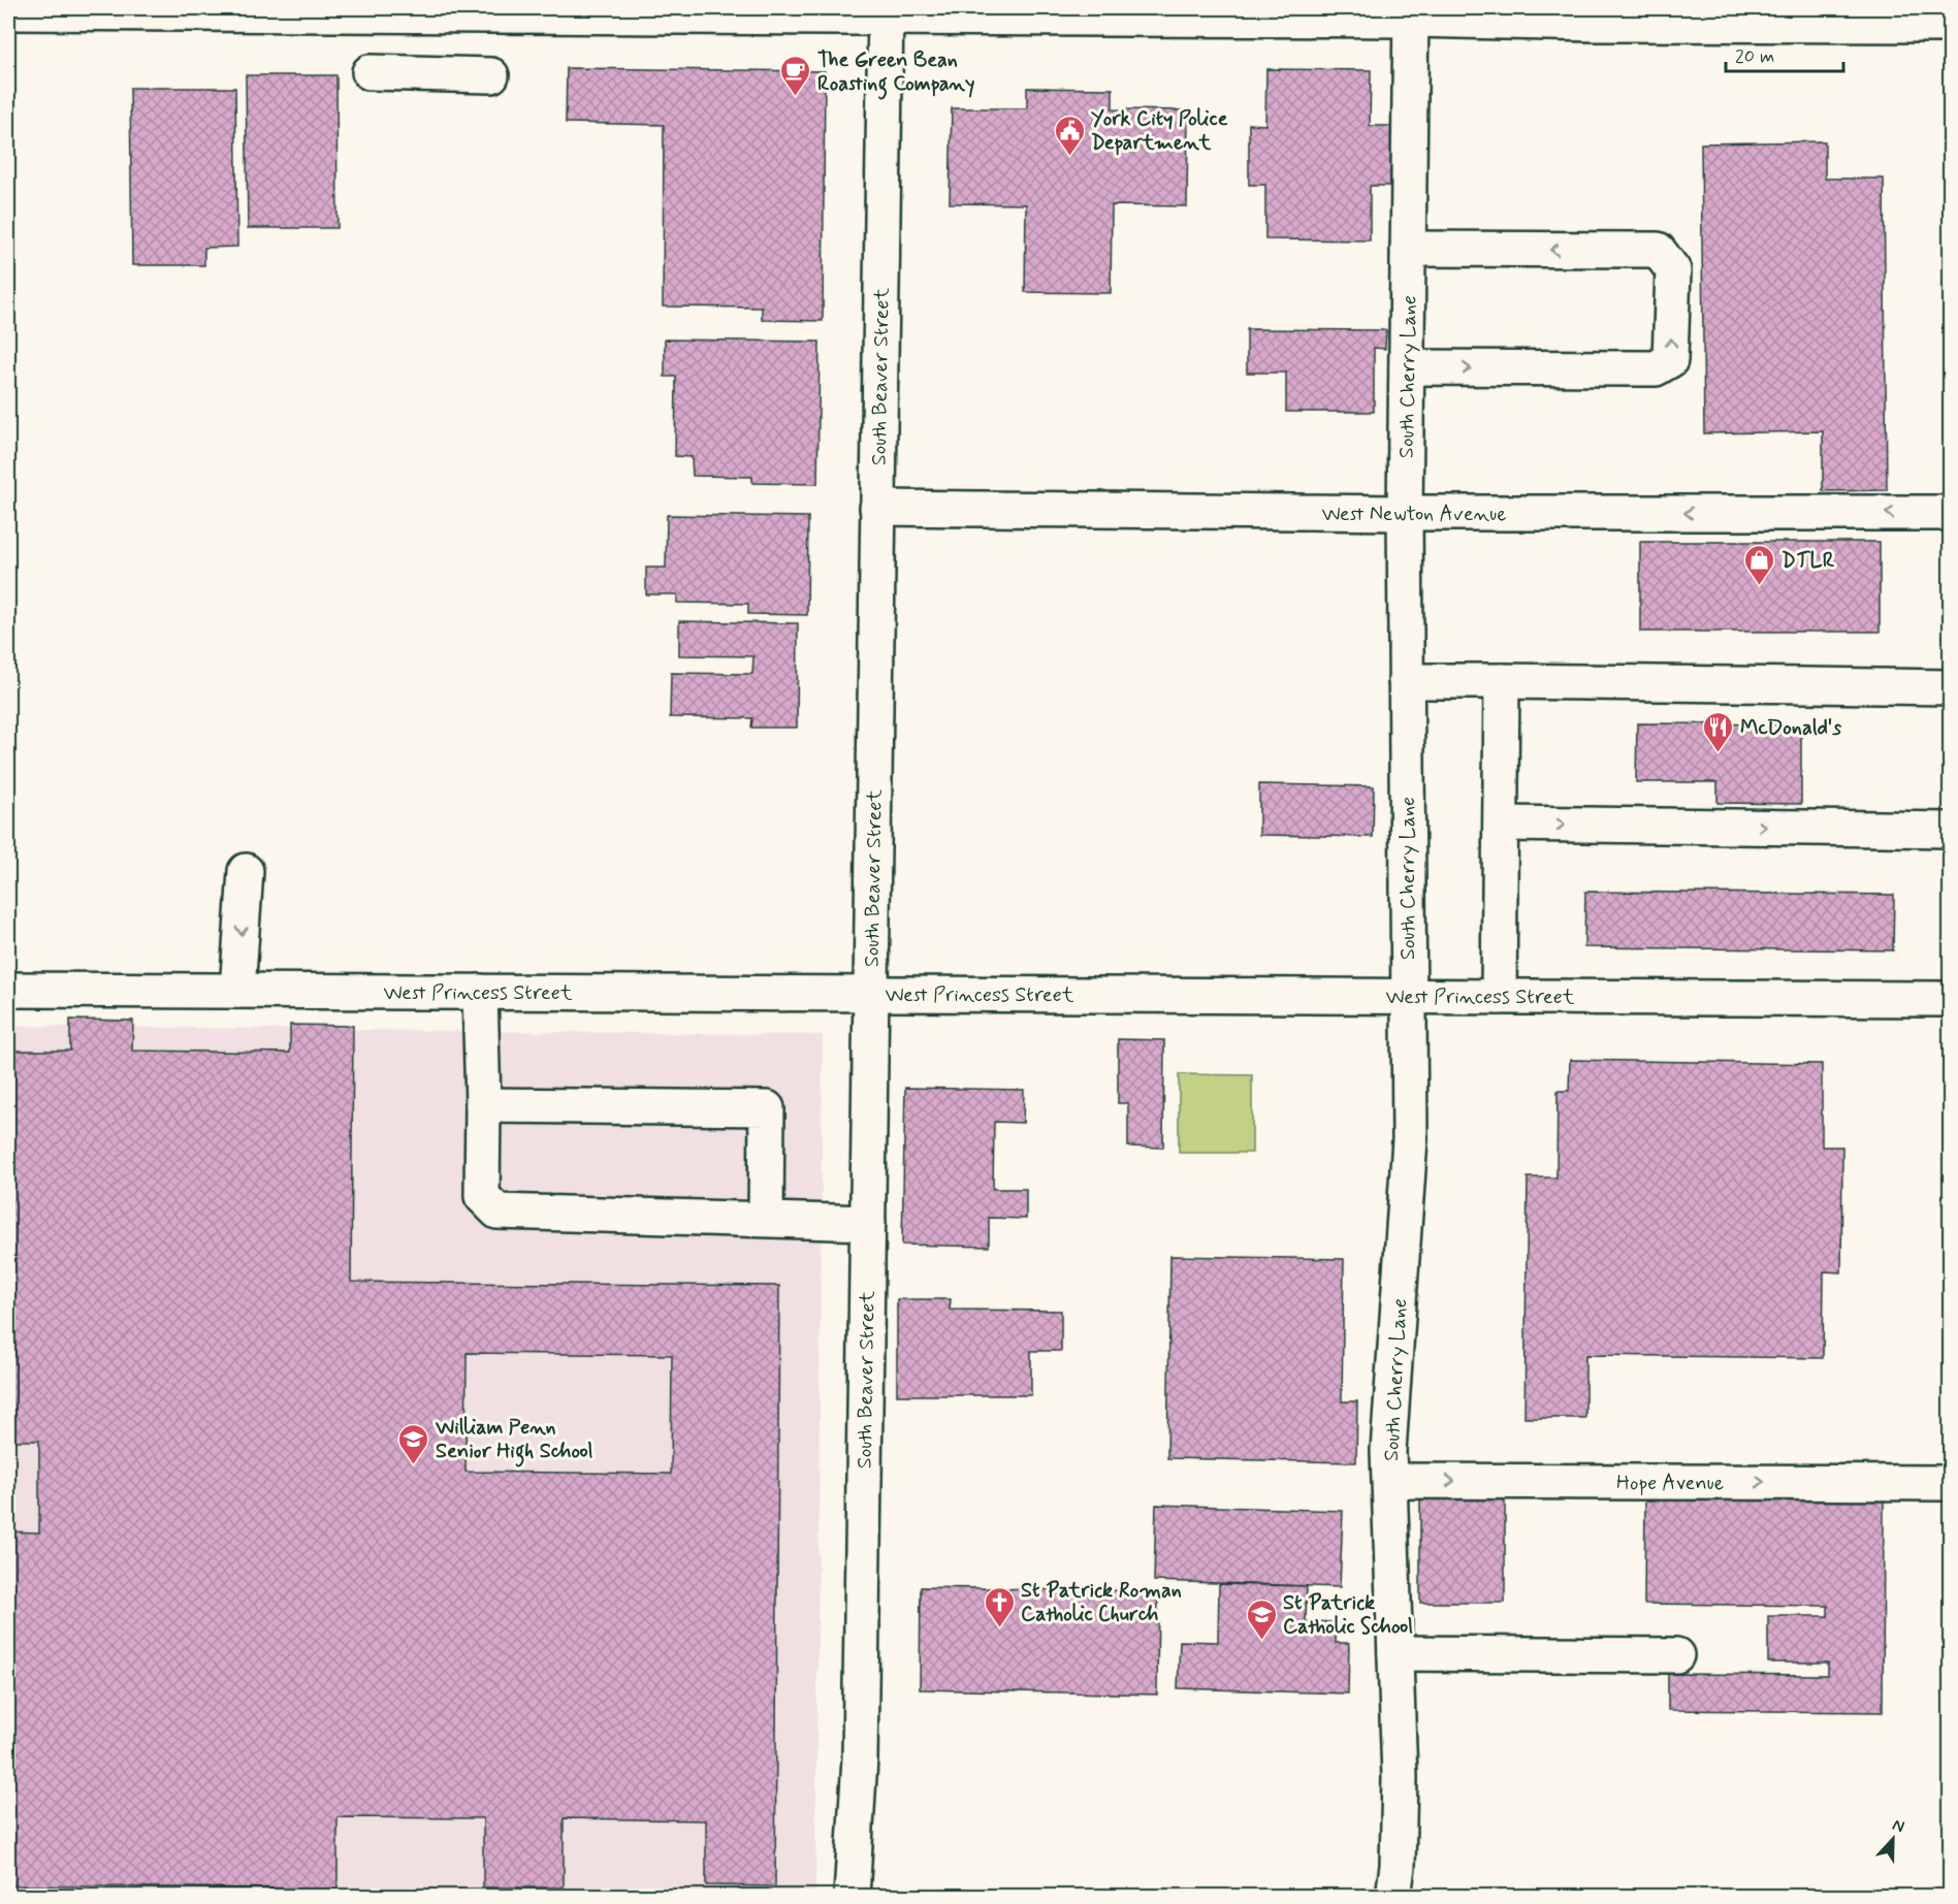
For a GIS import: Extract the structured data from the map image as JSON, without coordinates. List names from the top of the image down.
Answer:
{
  "streets": {
    "street": [
      "South Beaver Street",
      "South Cherry Lane",
      "West Newton Avenue",
      "West Princess Street",
      "Hope Avenue"
    ]
  },
  "crossings": [
    ["South Beaver Street", "West Newton Avenue"],
    ["South Beaver Street", "West Princess Street"],
    ["South Cherry Lane", "West Newton Avenue"],
    ["South Cherry Lane", "West Princess Street"],
    ["South Cherry Lane", "Hope Avenue"]
  ],
  "places": {
    "cafe": ["The Green Bean Roasting Company"],
    "public building": ["York City Police Department"],
    "shop": ["DTLR"],
    "restaurant": ["McDonald's"],
    "school or university": ["William Penn Senior High School", "St Patrick Catholic School"],
    "church": ["St Patrick Roman Catholic Church"]
  },
  "scale_bar": "20 m",
  "north": "top"
}
